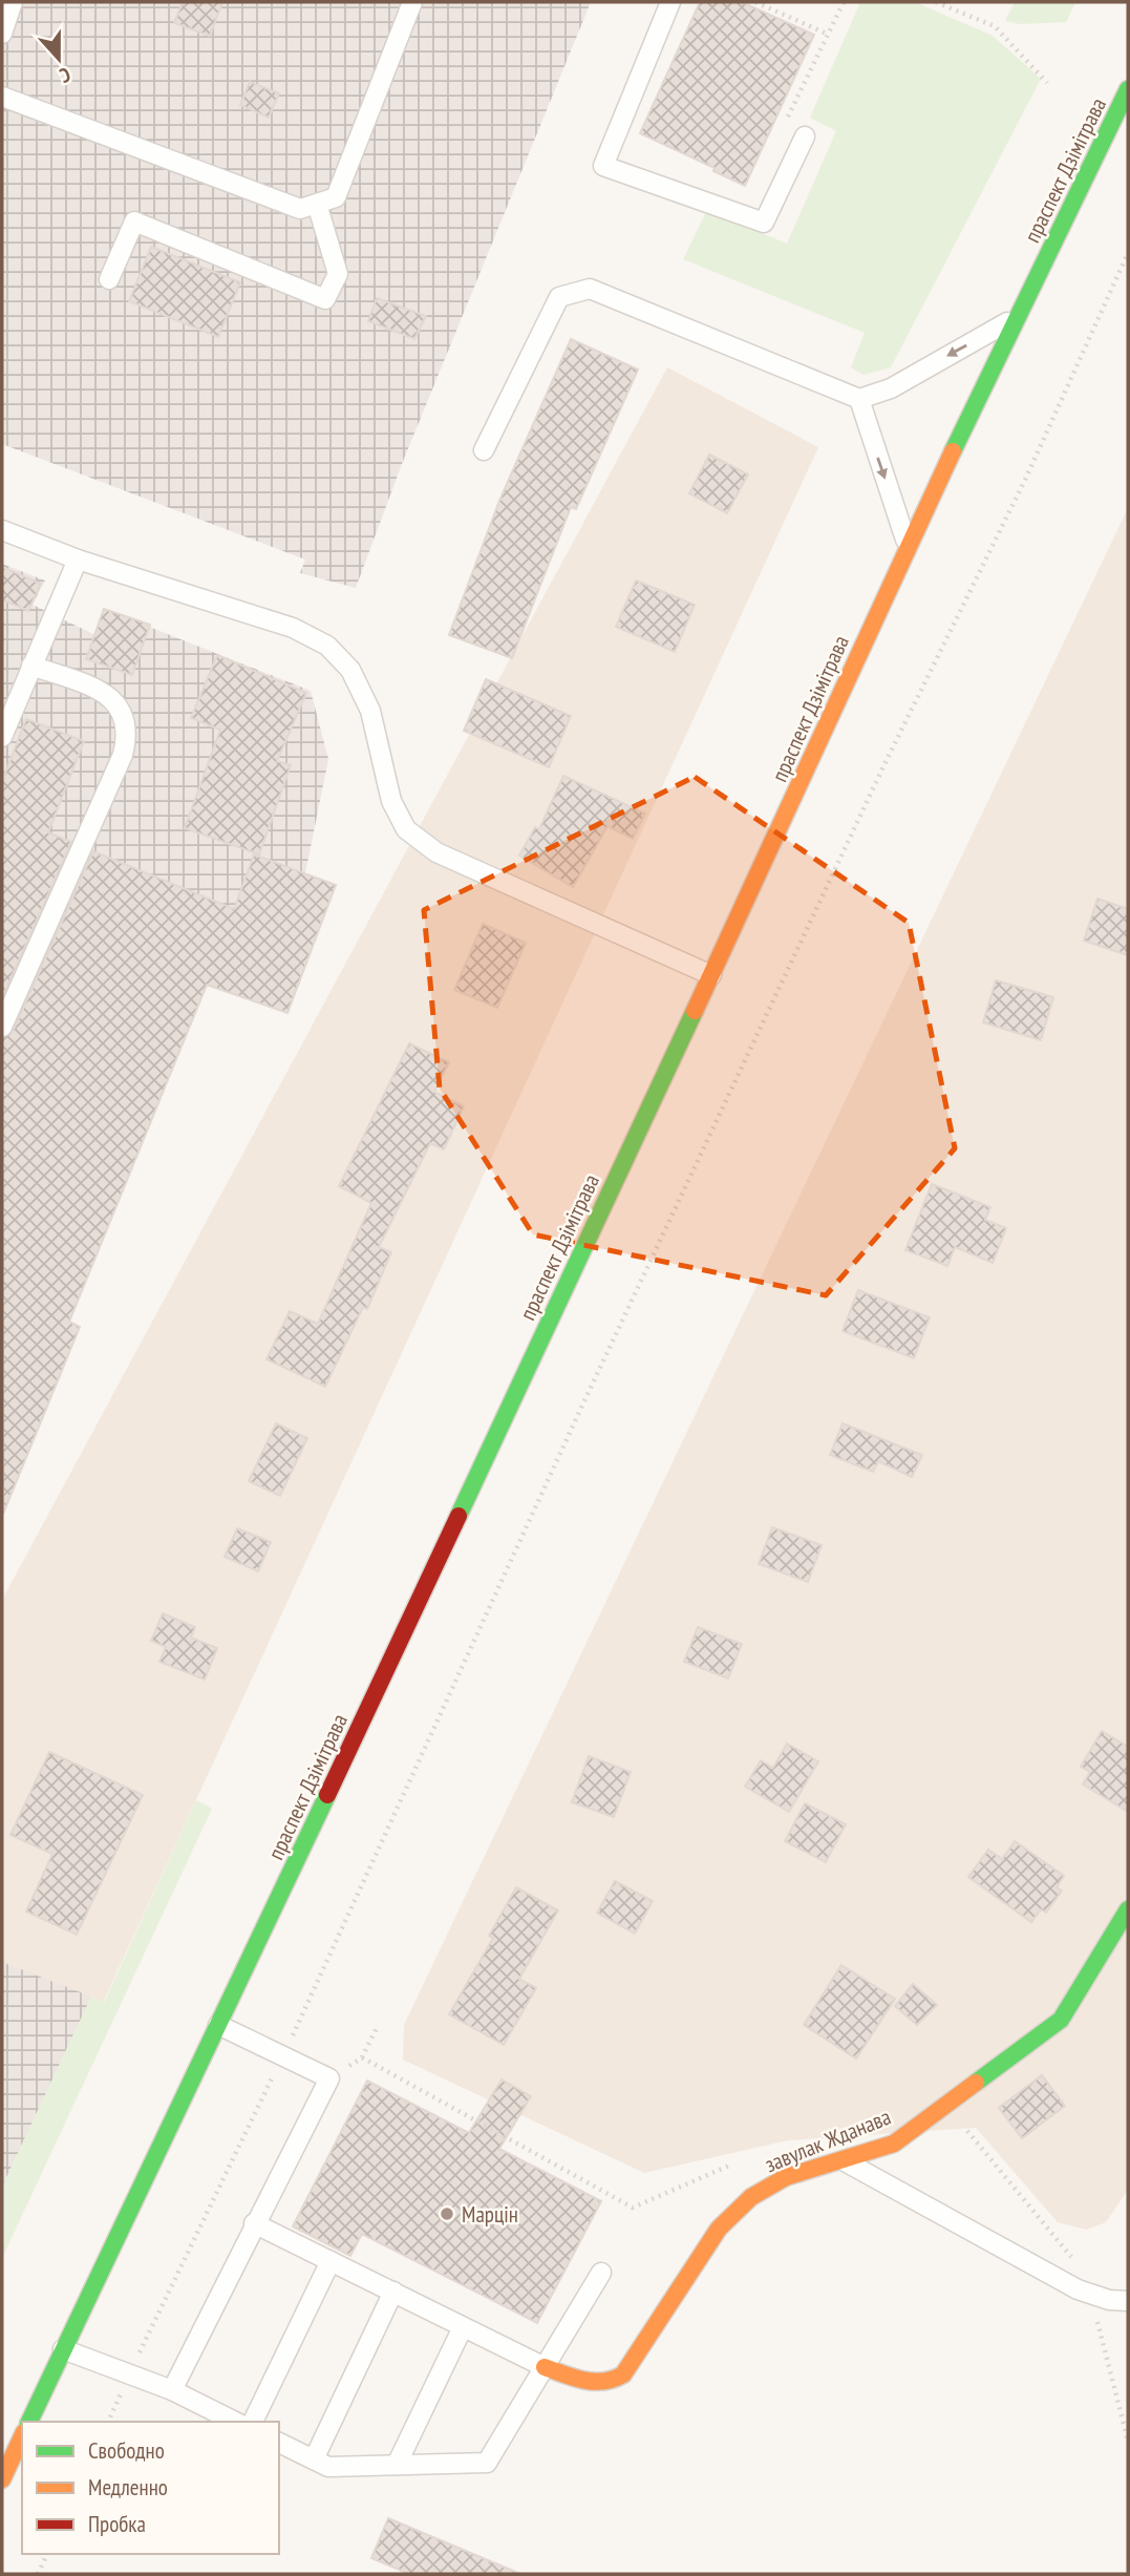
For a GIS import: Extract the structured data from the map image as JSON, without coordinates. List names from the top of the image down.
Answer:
{
  "streets": {
    "main road": ["праспект Дзімітрава", "завулак Жданава"]
  },
  "places": ["Марцін"],
  "legend": ["Свободно", "Медленно", "Пробка"],
  "north": "bottom"
}
